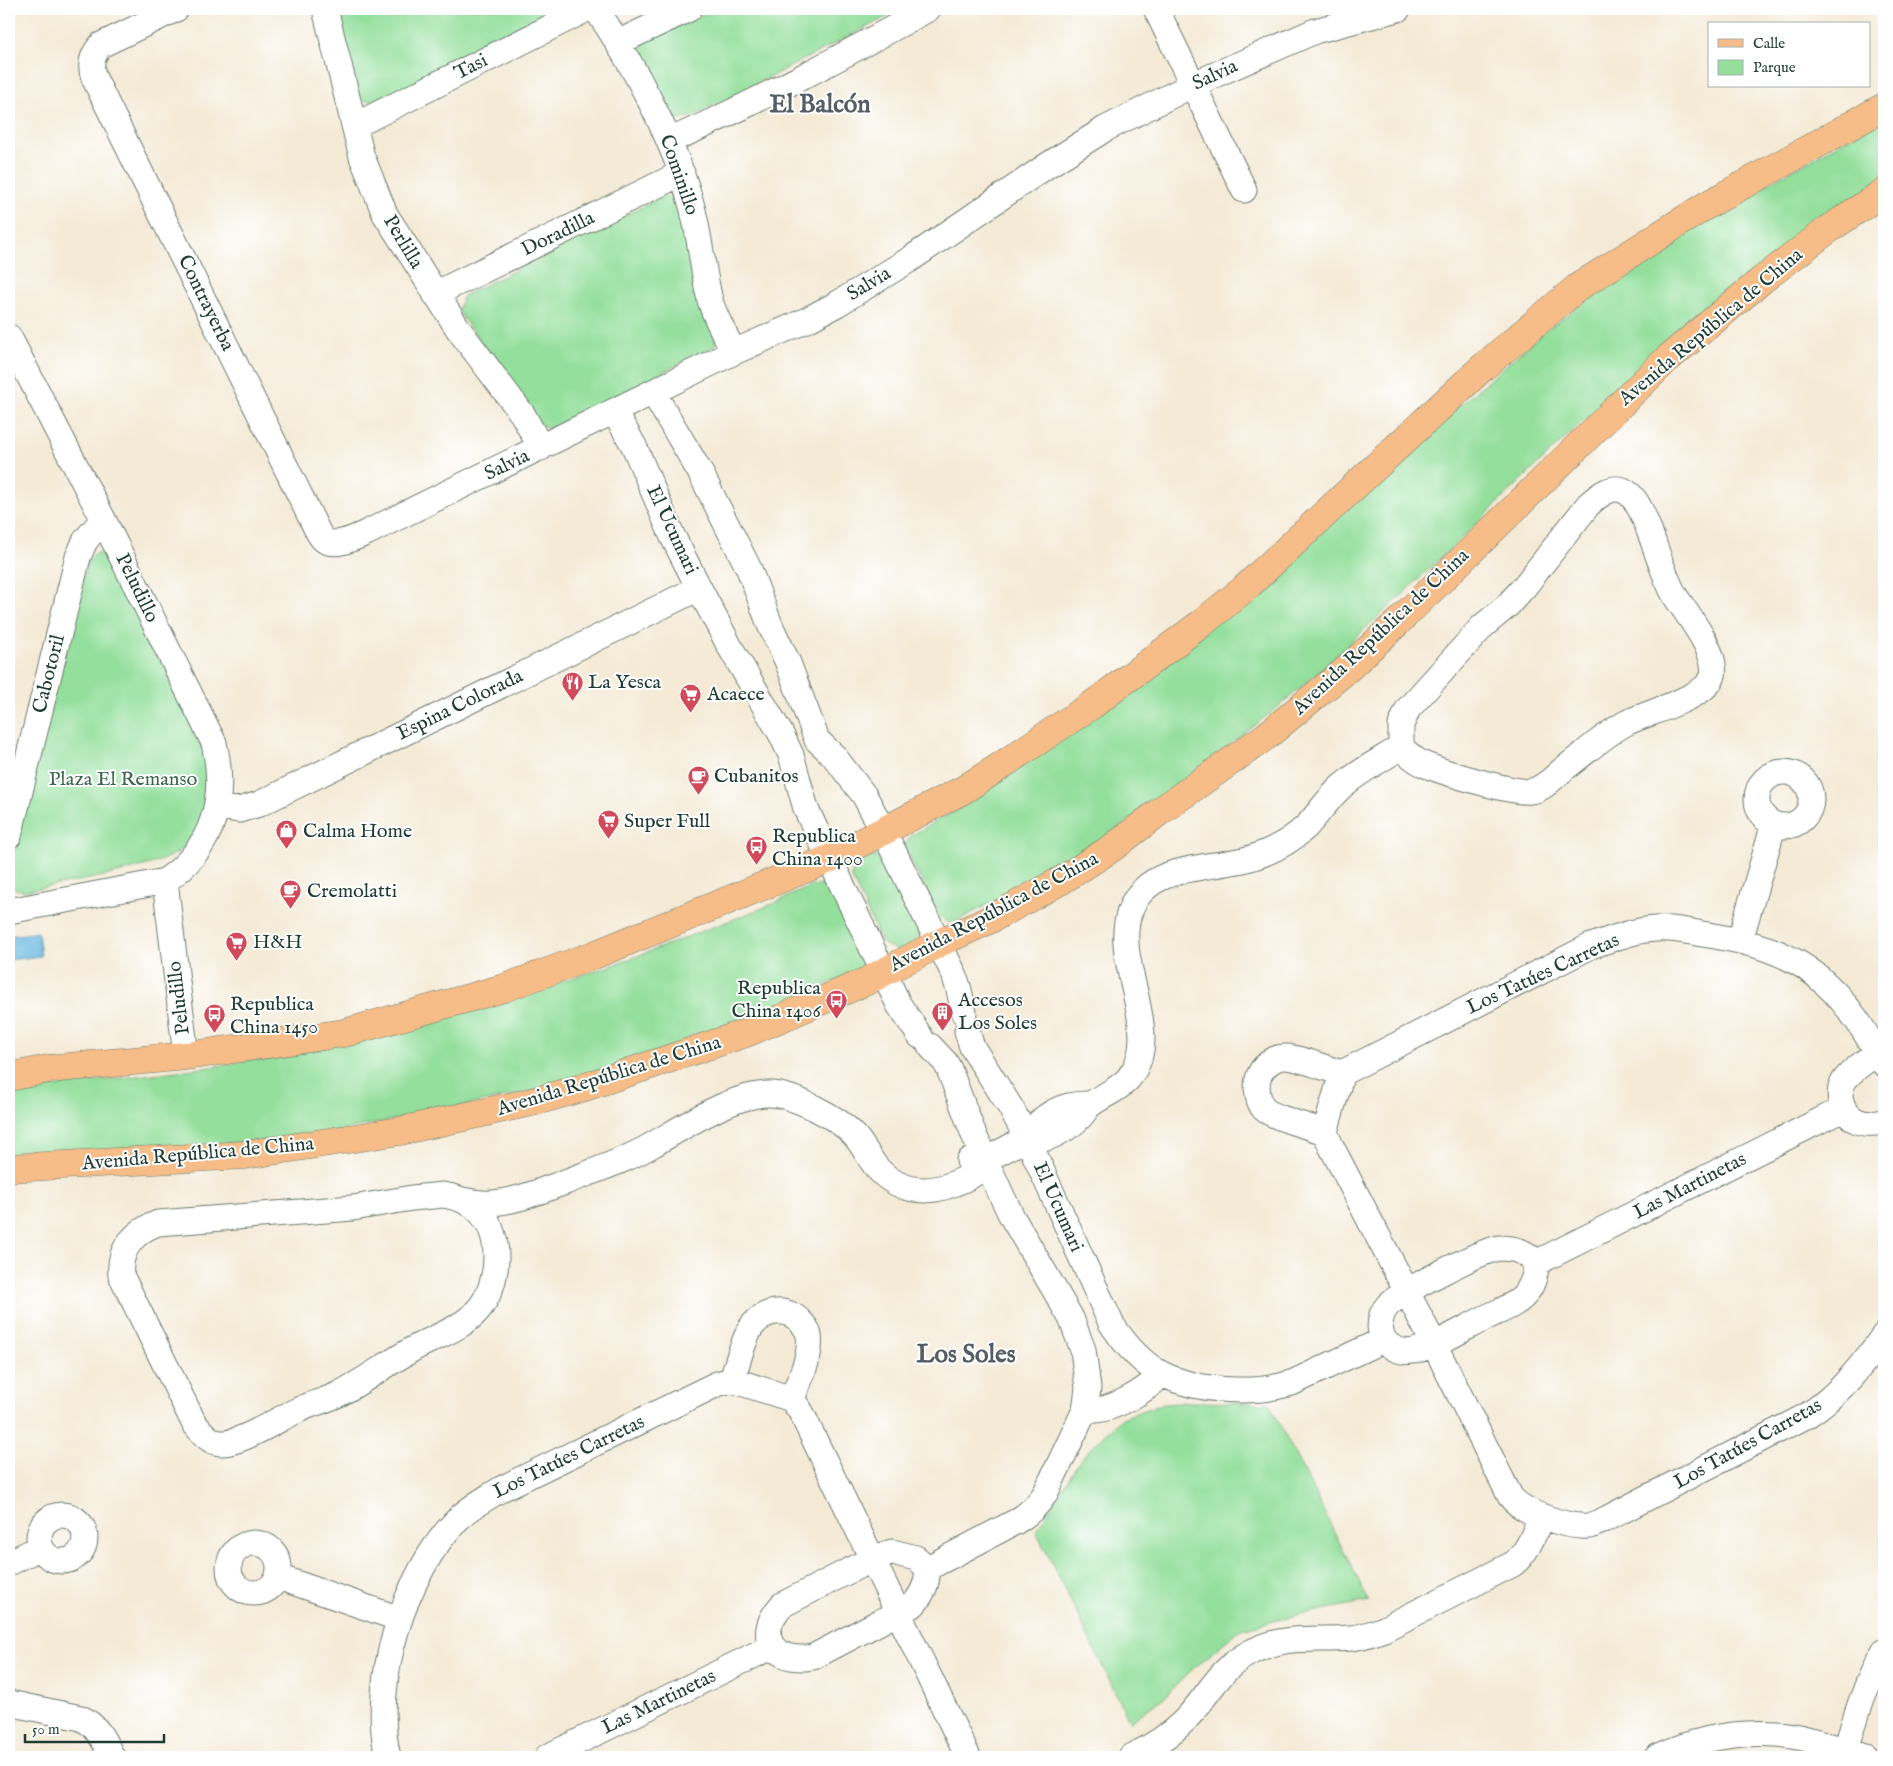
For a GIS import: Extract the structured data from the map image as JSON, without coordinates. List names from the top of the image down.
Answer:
{
  "streets": {
    "main road": ["Avenida República de China"],
    "street": [
      "Tasi",
      "Salvia",
      "Cominillo",
      "Doradilla",
      "Perlilla",
      "Contrayerba",
      "El Ucumari",
      "Peludillo",
      "Cabotoril",
      "Espina Colorada",
      "Los Tatúes Carretas",
      "Las Martinetas"
    ]
  },
  "crossings": [
    ["Tasi", "Perlilla"],
    ["Salvia", "Cominillo"],
    ["Salvia", "Perlilla"],
    ["Salvia", "Contrayerba"],
    ["Salvia", "El Ucumari"],
    ["Cominillo", "Doradilla"],
    ["Doradilla", "Perlilla"],
    ["Avenida República de China", "El Ucumari"],
    ["El Ucumari", "Espina Colorada"],
    ["Peludillo", "Cabotoril"],
    ["Peludillo", "Espina Colorada"]
  ],
  "districts": ["El Balcón", "Los Soles"],
  "parks": ["Plaza El Remanso"],
  "places": {
    "restaurant": ["La Yesca"],
    "supermarket": ["Acaece", "Super Full", "H&H"],
    "cafe": ["Cubanitos", "Cremolatti"],
    "shop": ["Calma Home"],
    "bus stop": ["Republica China 1400", "Republica China 1406", "Republica China 1450"],
    "building": ["Accesos Los Soles"]
  },
  "legend": ["Calle", "Parque"],
  "scale_bar": "50 m"
}
